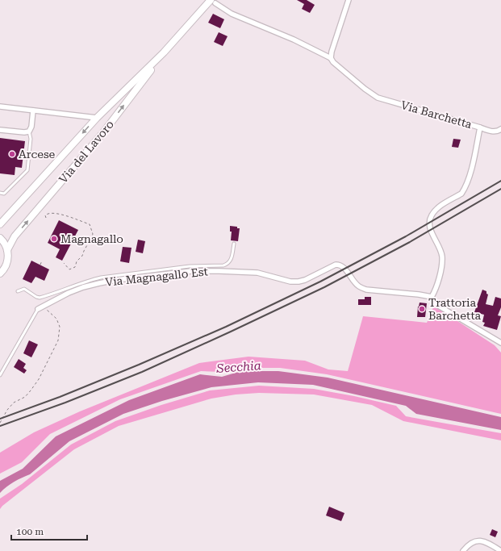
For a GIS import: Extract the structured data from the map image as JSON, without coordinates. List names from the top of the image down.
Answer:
{
  "streets": {
    "main road": ["Via del Lavoro"],
    "street": ["Via Barchetta", "Via Magnagallo Est"]
  },
  "crossings": [
    ["Via Barchetta", "Via del Lavoro"],
    ["Via Barchetta", "Via Magnagallo Est"]
  ],
  "water": ["Secchia"],
  "places": ["Arcese", "Magnagallo", "Trattoria Barchetta"],
  "scale_bar": "100 m"
}
